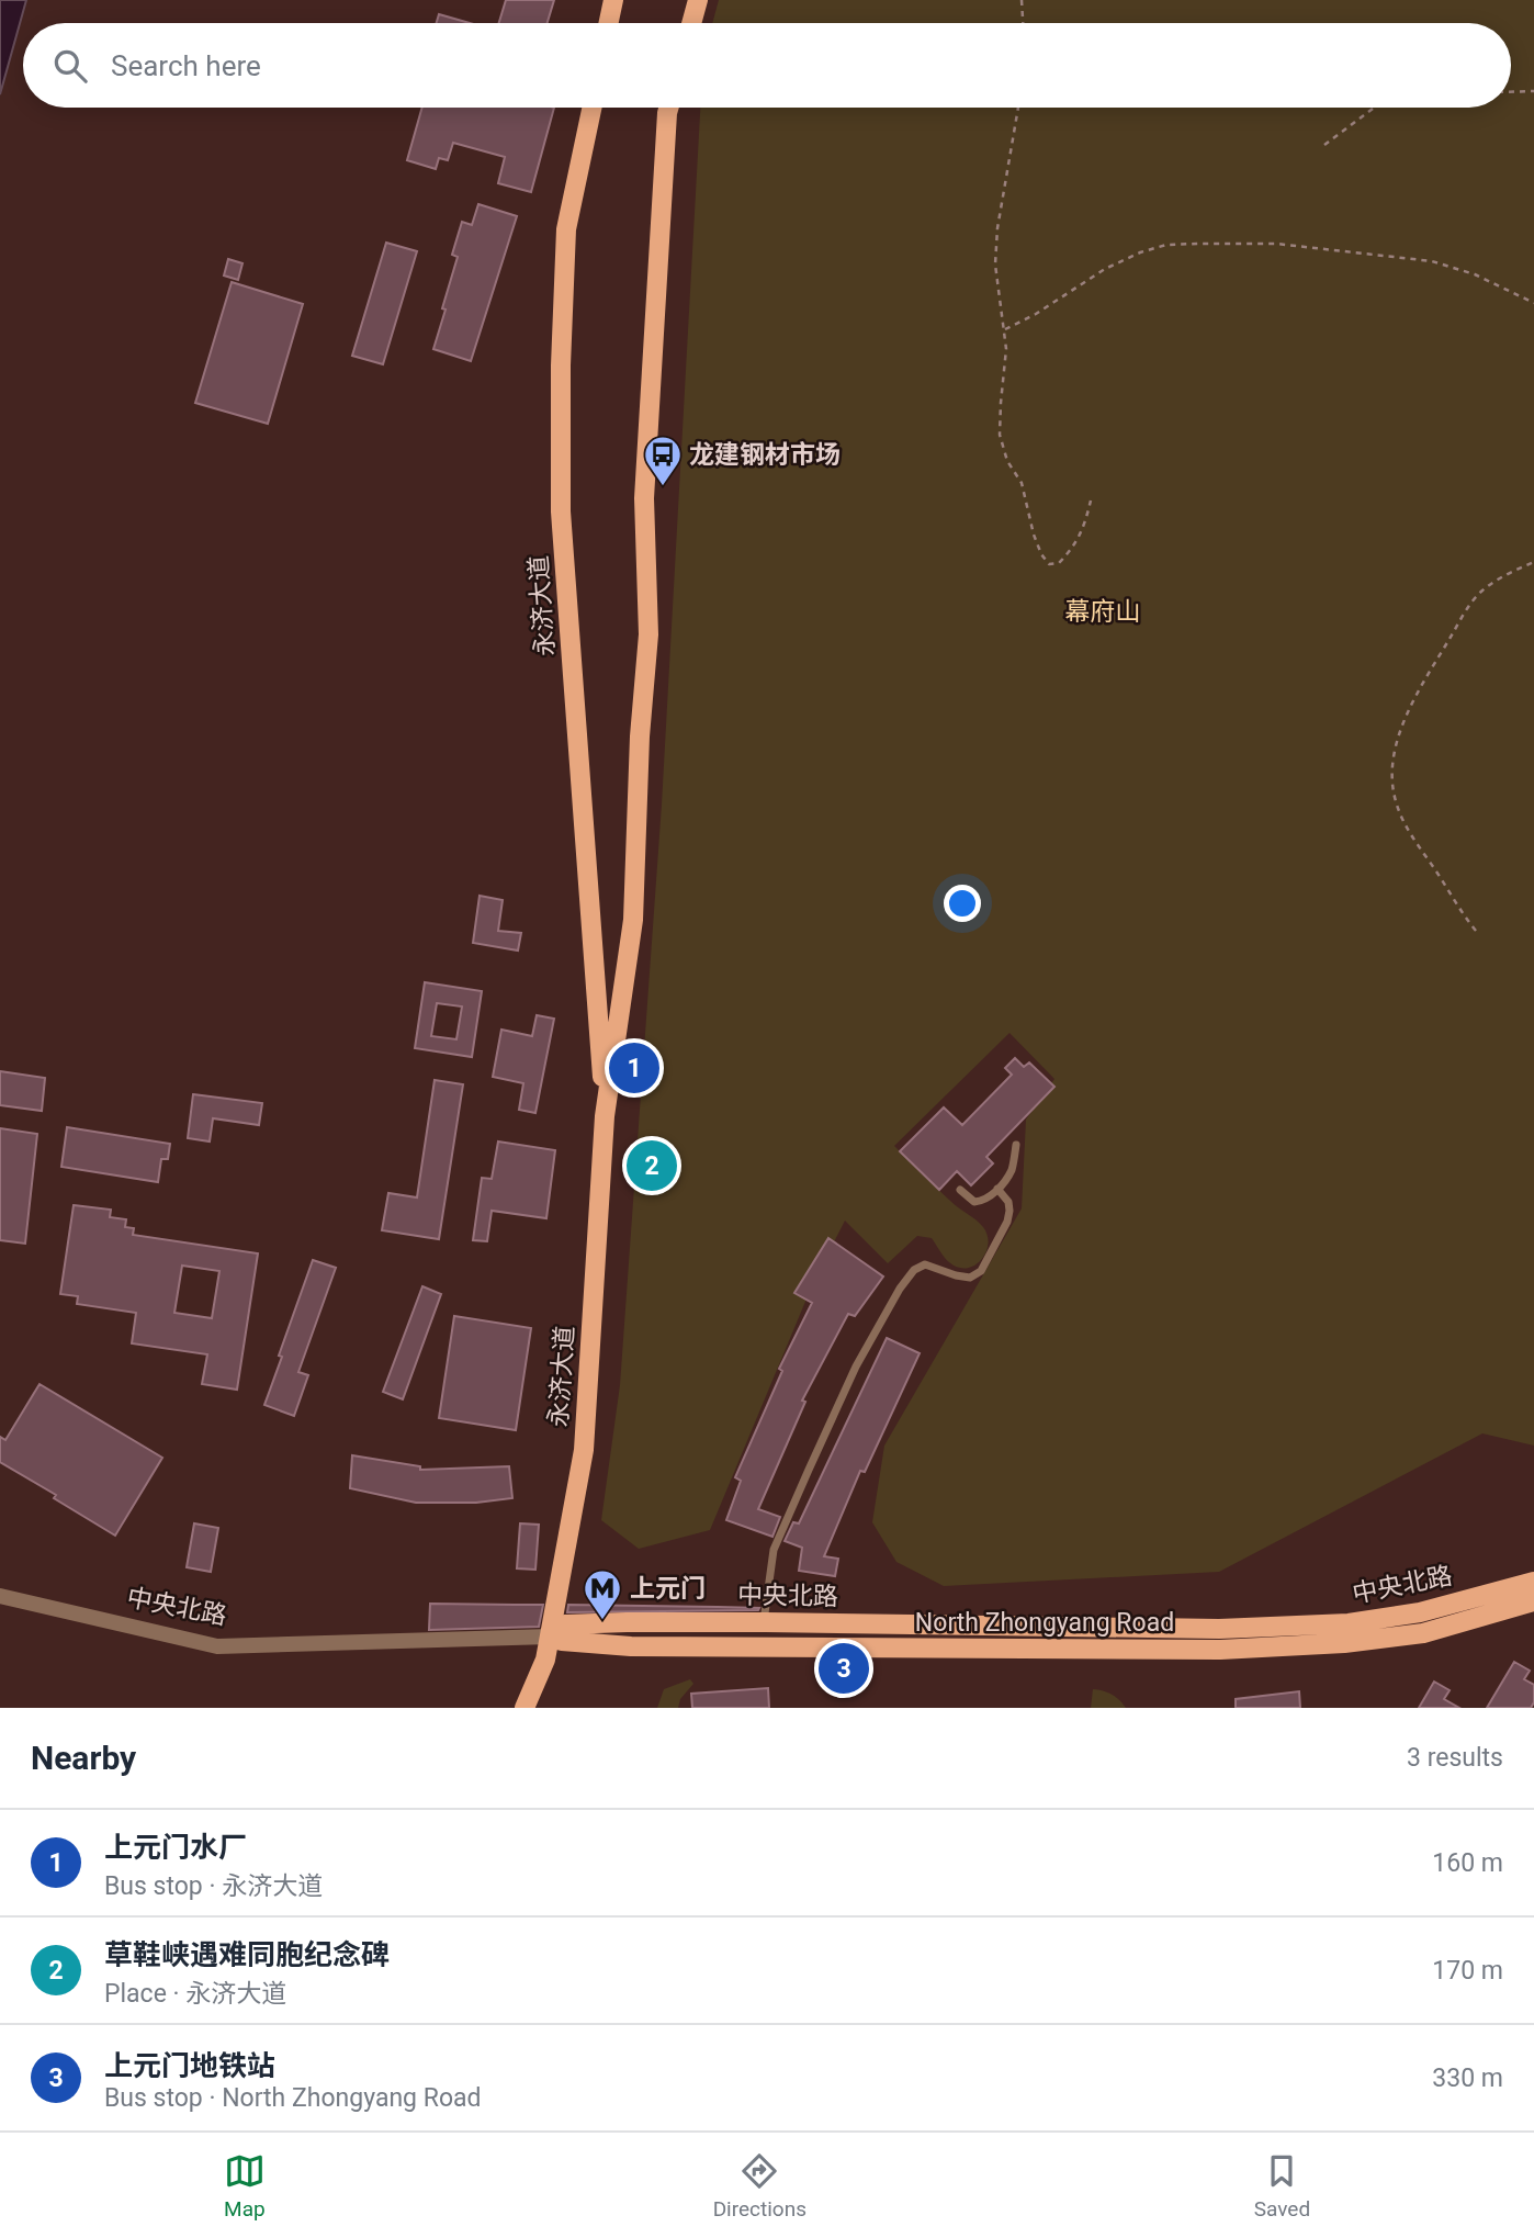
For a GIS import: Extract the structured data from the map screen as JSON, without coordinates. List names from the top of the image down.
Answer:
{
  "streets": {
    "main road": ["永济大道", "中央北路", "North Zhongyang Road"]
  },
  "crossings": [
    ["永济大道", "中央北路"],
    ["永济大道", "North Zhongyang Road"],
    ["中央北路", "North Zhongyang Road"]
  ],
  "parks": ["幕府山"],
  "places": {
    "bus stop": ["龙建钢材市场"],
    "metro station": ["上元门"]
  },
  "page": {
    "search": "Search here",
    "pins": ["1", "2", "3"],
    "heading": ["Nearby", "3 results"],
    "list": [
      {
        "mark": "1",
        "name": "上元门水厂",
        "note": "Bus stop · 永济大道",
        "value": "160 m"
      },
      {
        "mark": "2",
        "name": "草鞋峡遇难同胞纪念碑",
        "note": "Place · 永济大道",
        "value": "170 m"
      },
      {
        "mark": "3",
        "name": "上元门地铁站",
        "note": "Bus stop · North Zhongyang Road",
        "value": "330 m"
      }
    ],
    "nav": ["Map", "Directions", "Saved"]
  }
}
